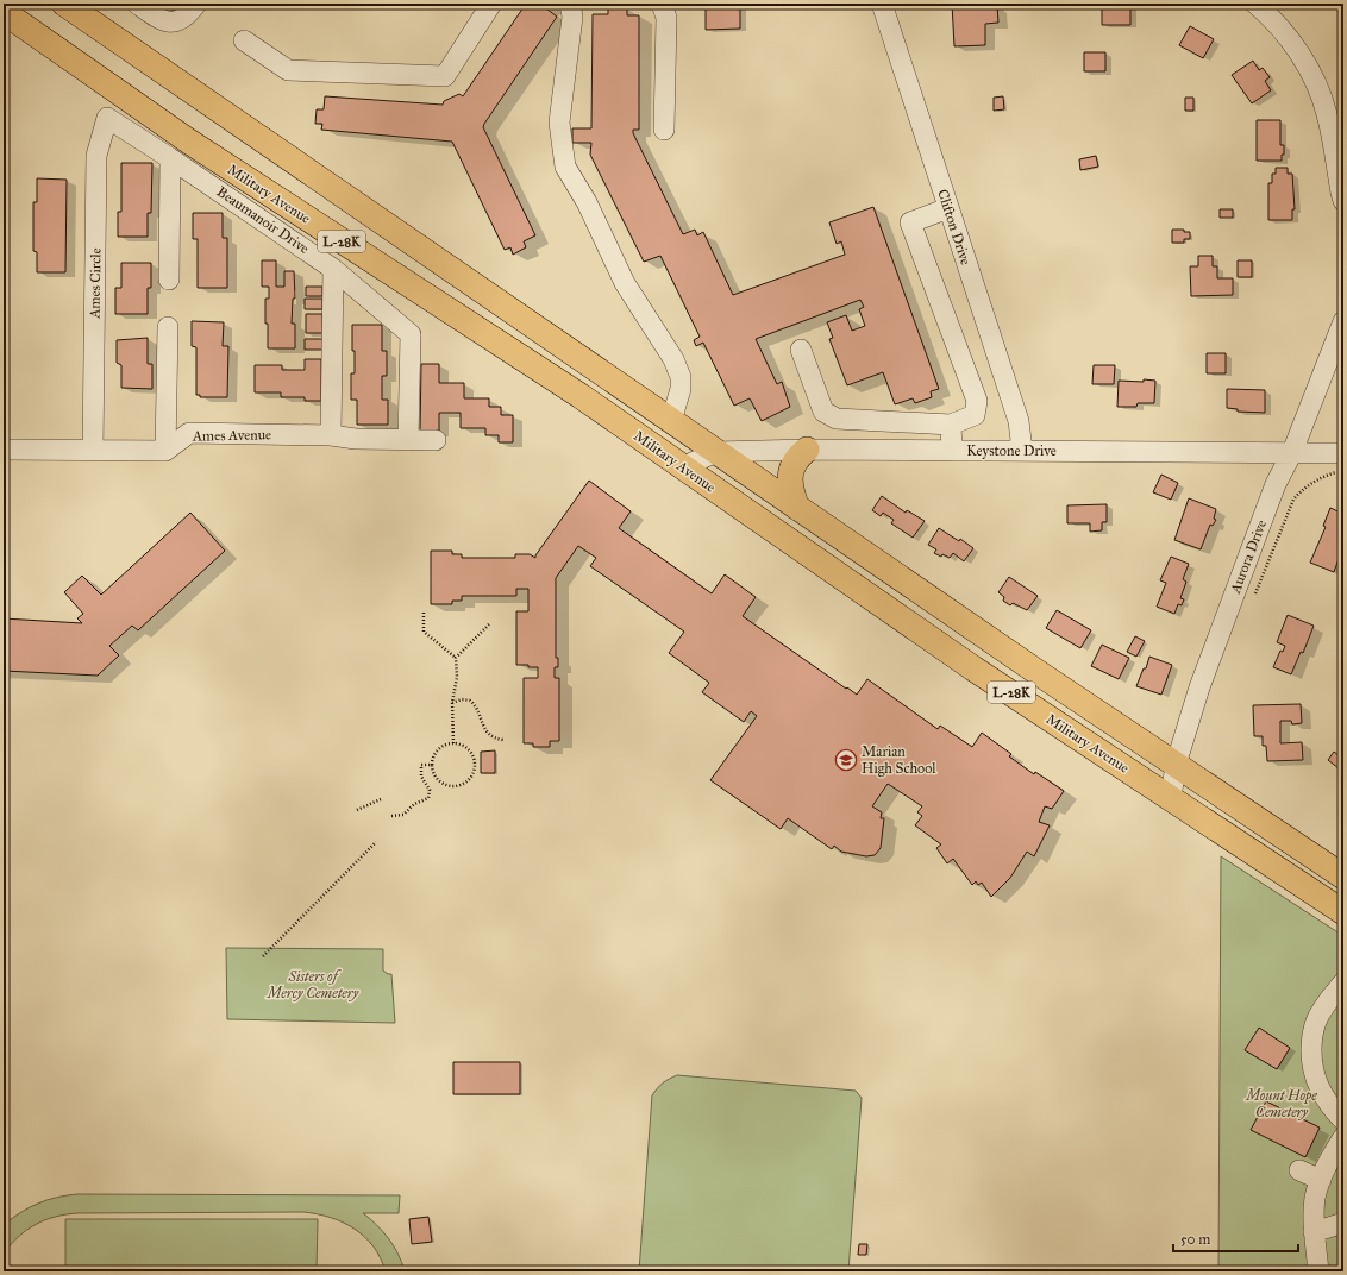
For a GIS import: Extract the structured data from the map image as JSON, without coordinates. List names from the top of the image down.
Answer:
{
  "streets": {
    "main road": ["Military Avenue", "L-28K"],
    "street": [
      "Beaumanoir Drive",
      "Clifton Drive",
      "Ames Circle",
      "Ames Avenue",
      "Keystone Drive",
      "Aurora Drive"
    ]
  },
  "crossings": [
    ["Military Avenue", "Keystone Drive"],
    ["Military Avenue", "Aurora Drive"],
    ["Beaumanoir Drive", "Ames Circle"],
    ["Beaumanoir Drive", "Ames Avenue"],
    ["Clifton Drive", "Keystone Drive"],
    ["L-28K", "Keystone Drive"],
    ["L-28K", "Aurora Drive"],
    ["Keystone Drive", "Aurora Drive"]
  ],
  "parks": ["Sisters of Mercy Cemetery", "Mount Hope Cemetery"],
  "places": {
    "school or university": ["Marian High School"]
  },
  "scale_bar": "50 m"
}
